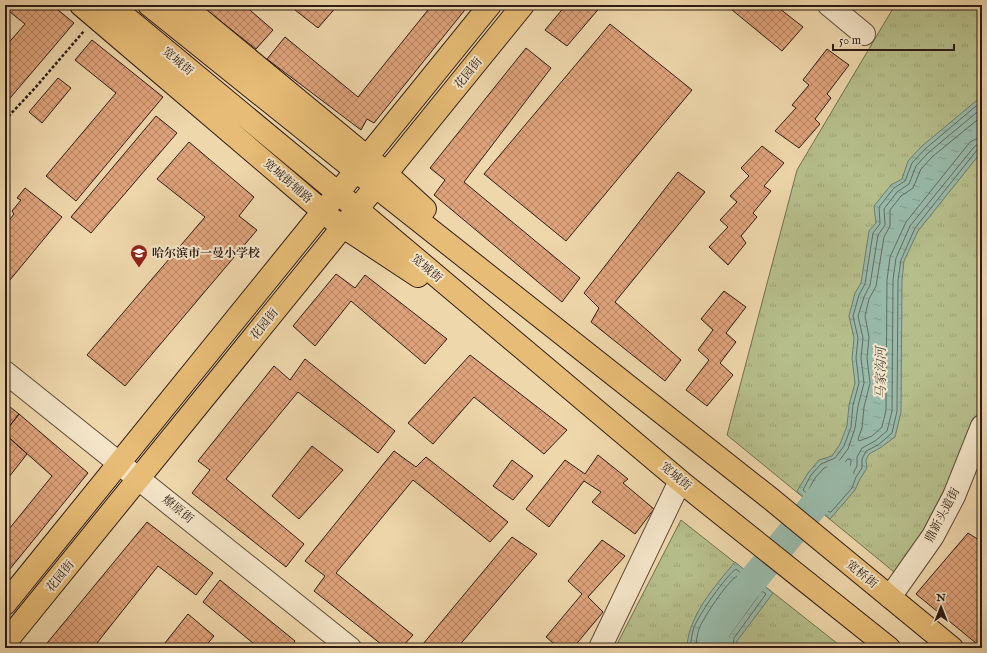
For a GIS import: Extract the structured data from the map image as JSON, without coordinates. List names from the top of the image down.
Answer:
{
  "streets": {
    "main road": [
      "宽城街",
      "花园街",
      "宽城街辅路",
      "宽桥街"
    ],
    "street": ["燎原街", "鼎新头道街"]
  },
  "crossings": [
    ["宽城街", "花园街"],
    ["宽城街", "宽城街辅路"],
    ["宽城街", "宽桥街"],
    ["花园街", "宽城街辅路"],
    ["花园街", "燎原街"],
    ["鼎新头道街", "宽桥街"]
  ],
  "water": ["马家沟河"],
  "places": {
    "school or university": ["哈尔滨市一曼小学校"]
  },
  "scale_bar": "50 m",
  "north": "top"
}
